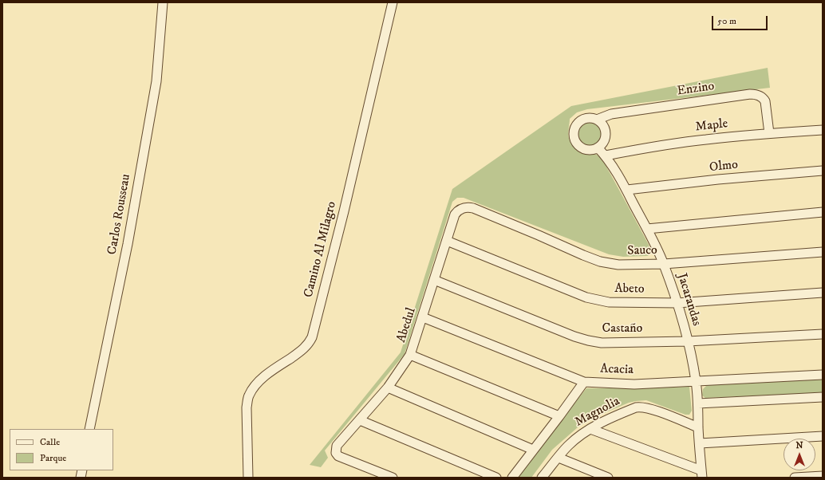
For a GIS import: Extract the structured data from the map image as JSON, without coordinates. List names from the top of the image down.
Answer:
{
  "streets": {
    "street": [
      "Enzino",
      "Maple",
      "Olmo",
      "Carlos Rousseau",
      "Camino Al Milagro",
      "Sauco",
      "Abeto",
      "Jacarandas",
      "Abedul",
      "Castaño",
      "Acacia",
      "Magnolia"
    ]
  },
  "crossings": [
    ["Enzino", "Maple"],
    ["Enzino", "Jacarandas"],
    ["Maple", "Jacarandas"],
    ["Olmo", "Jacarandas"],
    ["Sauco", "Jacarandas"],
    ["Sauco", "Abedul"],
    ["Abeto", "Jacarandas"],
    ["Abeto", "Abedul"],
    ["Jacarandas", "Castaño"],
    ["Jacarandas", "Acacia"],
    ["Jacarandas", "Magnolia"],
    ["Abedul", "Castaño"],
    ["Abedul", "Acacia"]
  ],
  "legend": ["Calle", "Parque"],
  "scale_bar": "50 m",
  "north": "top"
}
